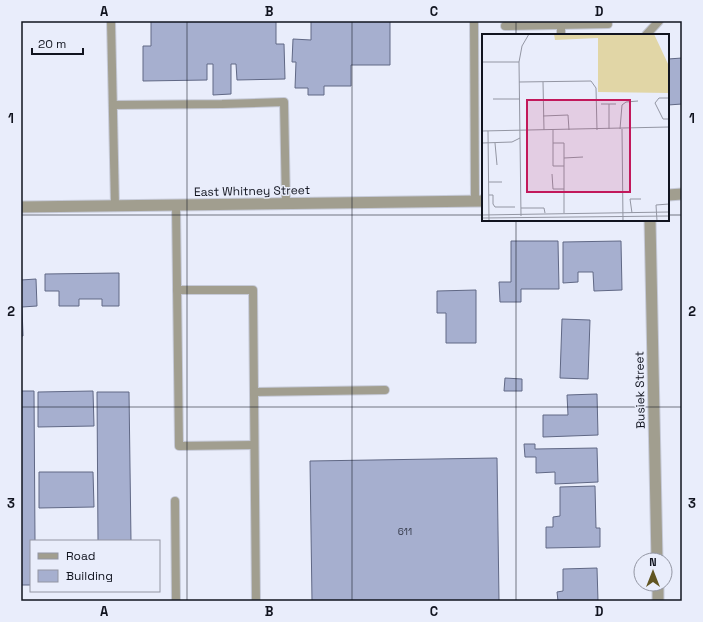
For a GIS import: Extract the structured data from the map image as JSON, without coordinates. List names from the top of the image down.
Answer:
{
  "streets": {
    "street": ["East Whitney Street", "Busiek Street"]
  },
  "house_numbers": ["611"],
  "legend": ["Road", "Building"],
  "scale_bar": "20 m",
  "north": "top",
  "grid": {
    "columns": [
      "A",
      "B",
      "C",
      "D"
    ],
    "rows": ["1", "2", "3"]
  }
}
